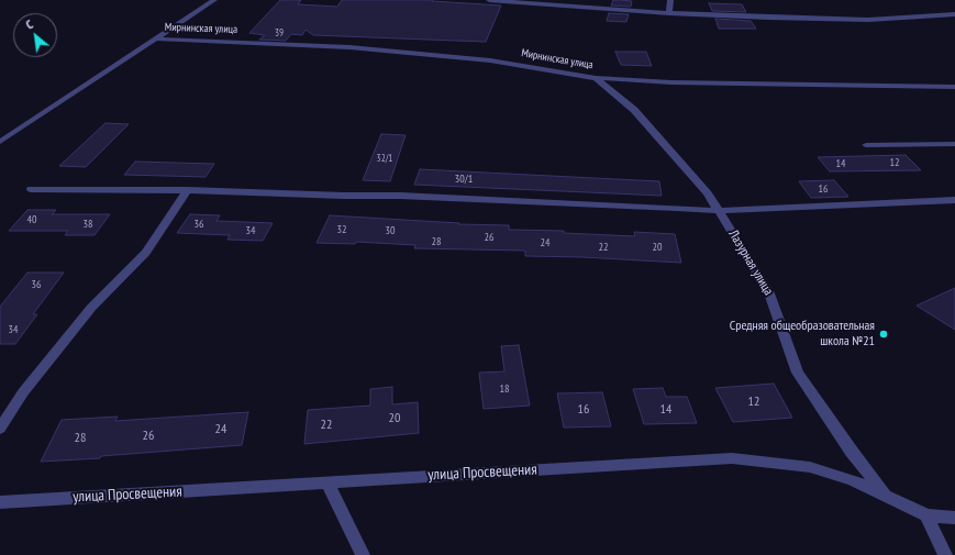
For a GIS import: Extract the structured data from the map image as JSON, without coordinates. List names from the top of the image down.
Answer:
{
  "streets": {
    "street": ["Мирнинская улица", "Лазурная улица", "улица Просвещения"]
  },
  "crossings": [
    ["Мирнинская улица", "Лазурная улица"],
    ["Лазурная улица", "улица Просвещения"]
  ],
  "places": ["Средняя общеобразовательная школа №21"],
  "house_numbers": [
    "39",
    "32/1",
    "12",
    "14",
    "30/1",
    "16",
    "40",
    "38",
    "36",
    "32",
    "34",
    "30",
    "26",
    "28",
    "24",
    "22",
    "20",
    "36",
    "34",
    "18",
    "12",
    "16",
    "14",
    "20",
    "22",
    "24",
    "26",
    "28"
  ],
  "north": "top left"
}
